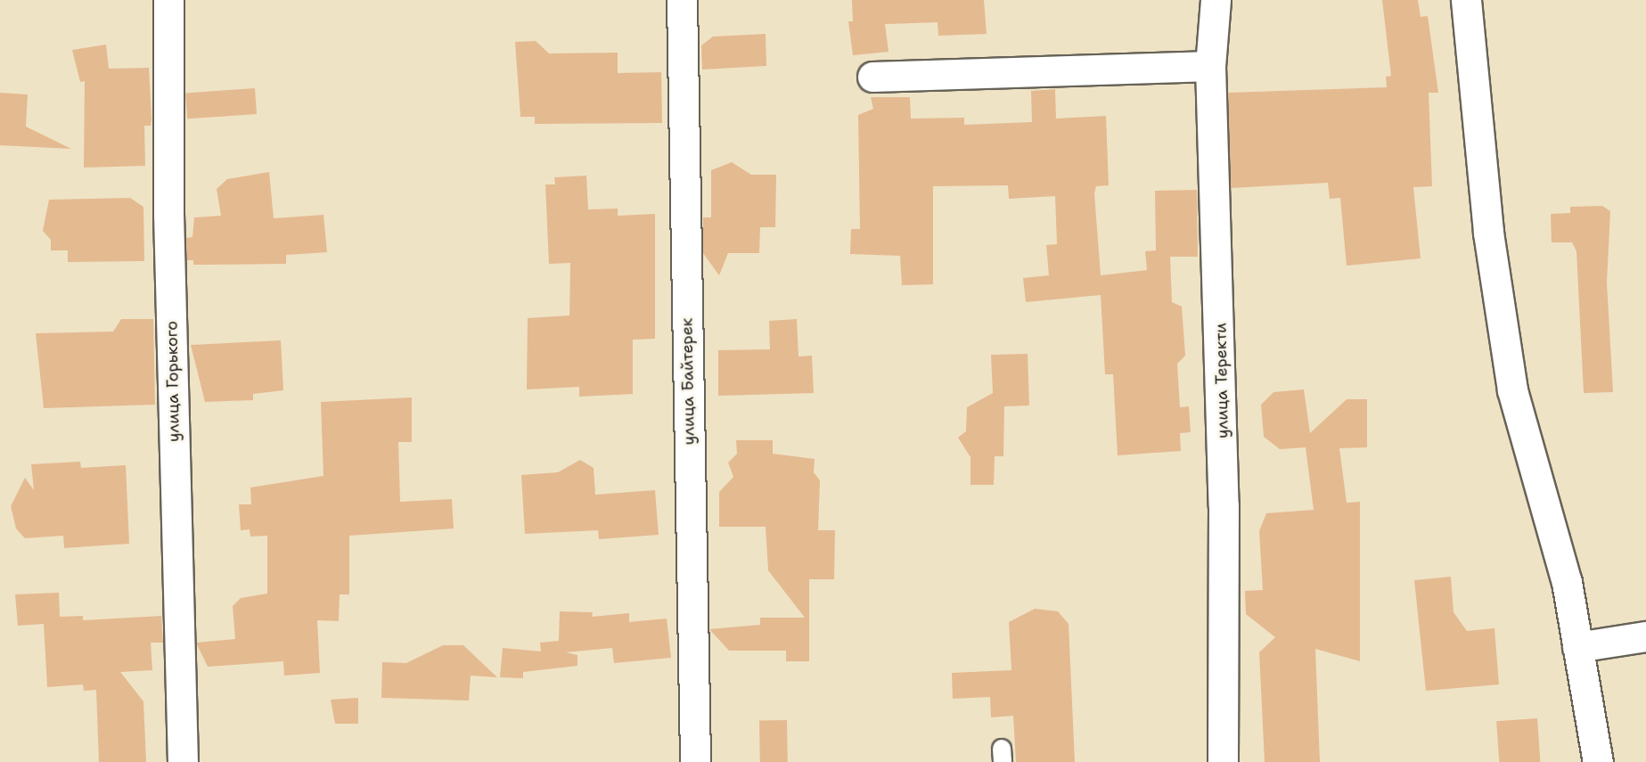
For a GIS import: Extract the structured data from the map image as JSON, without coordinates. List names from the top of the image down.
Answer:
{
  "streets": {
    "street": ["улица Теректи", "улица Горького", "улица Байтерек"]
  }
}
